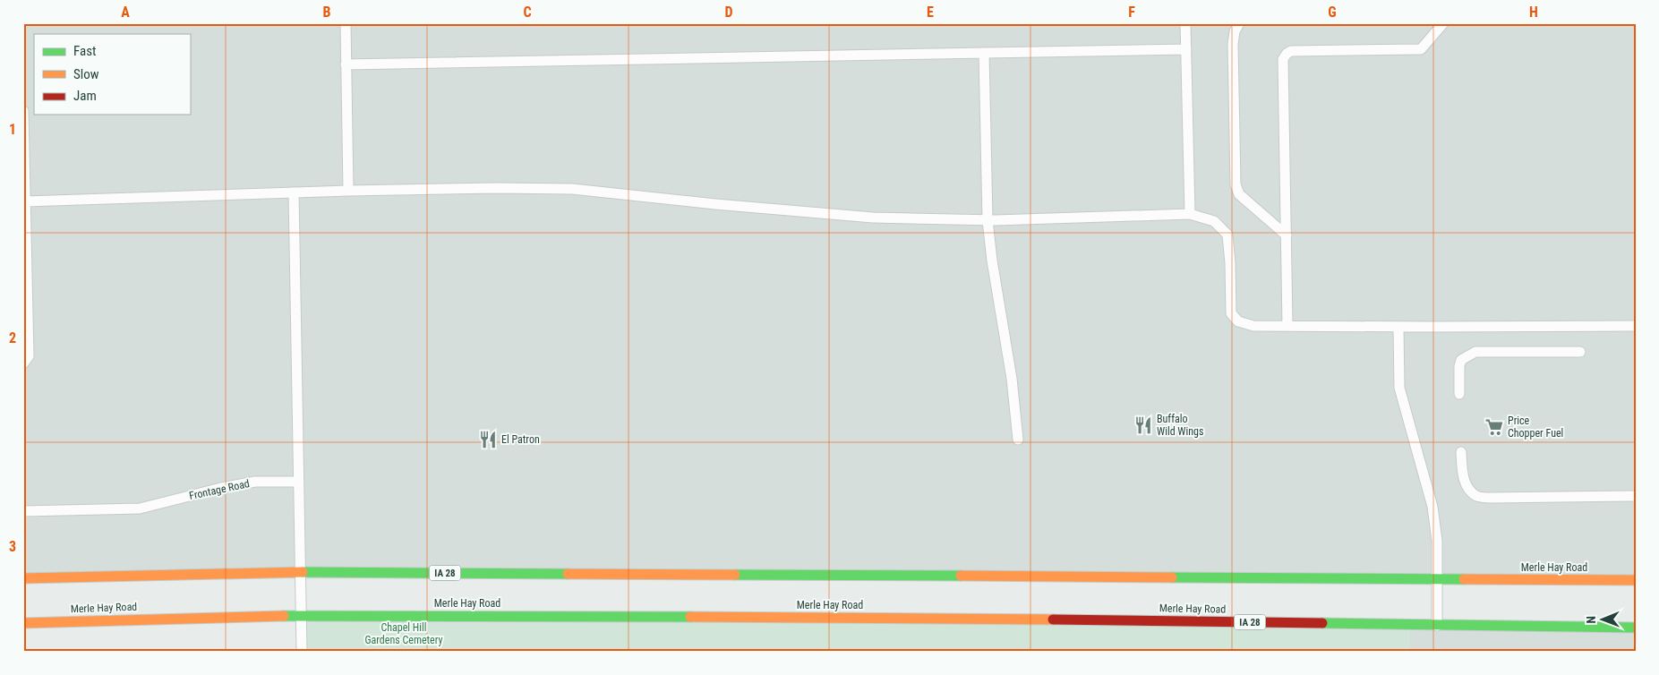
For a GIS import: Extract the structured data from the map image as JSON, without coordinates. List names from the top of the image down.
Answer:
{
  "streets": {
    "main road": ["Merle Hay Road", "IA 28"],
    "lane": ["Frontage Road"]
  },
  "parks": ["Chapel Hill Gardens Cemetery"],
  "places": {
    "restaurant": ["Buffalo Wild Wings", "El Patron"],
    "supermarket": ["Price Chopper Fuel"]
  },
  "legend": ["Fast", "Slow", "Jam"],
  "north": "left",
  "grid": {
    "columns": [
      "A",
      "B",
      "C",
      "D",
      "E",
      "F",
      "G",
      "H"
    ],
    "rows": ["1", "2", "3"]
  }
}
